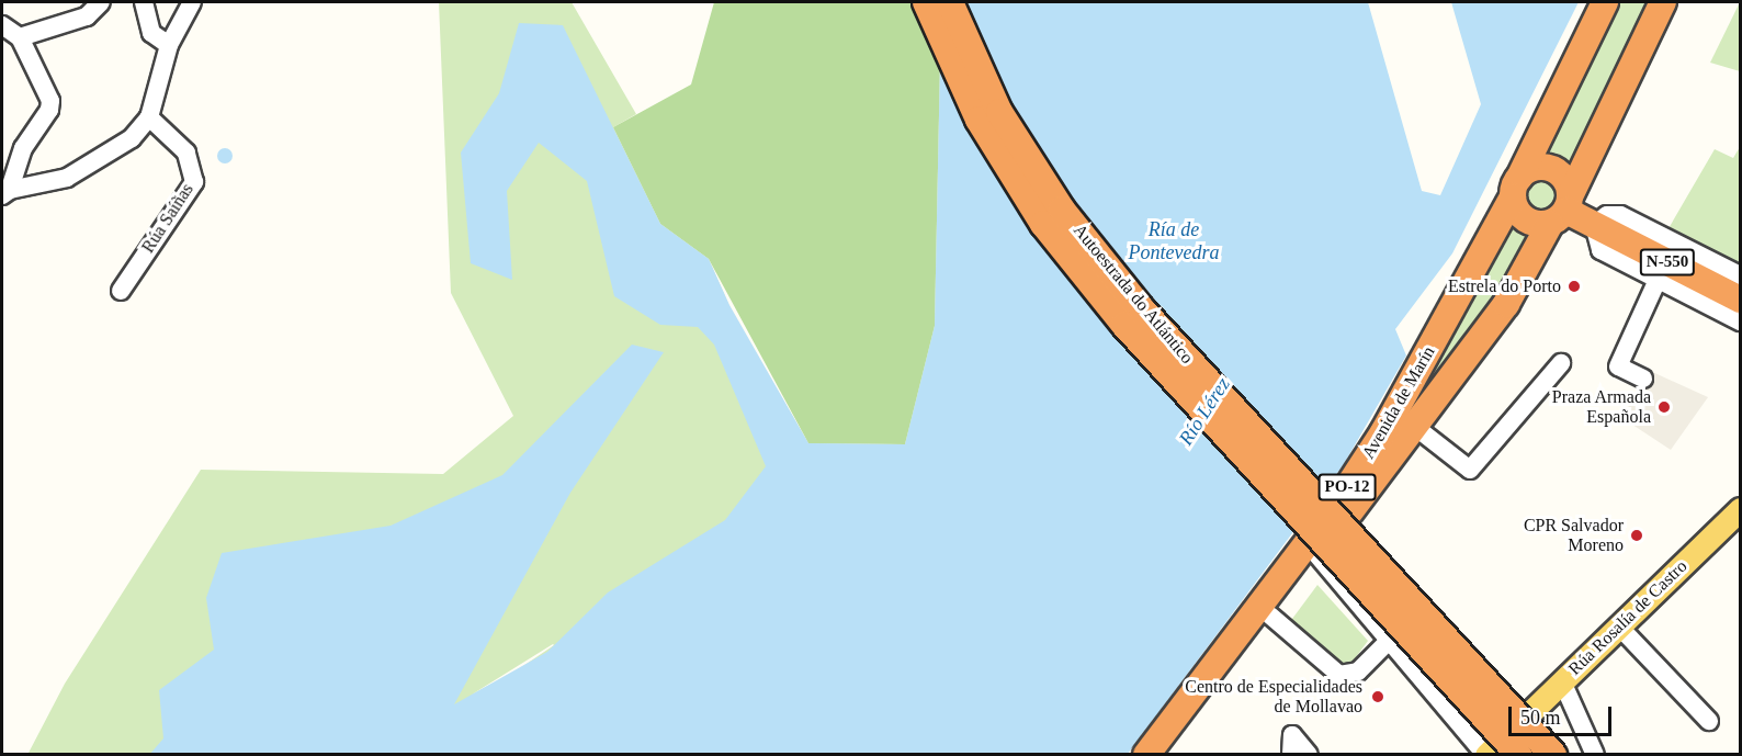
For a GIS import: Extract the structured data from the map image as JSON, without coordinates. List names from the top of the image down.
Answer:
{
  "streets": {
    "highway": [
      "N-550",
      "Autoestrada do Atlántico",
      "Avenida de Marín",
      "PO-12"
    ],
    "main road": ["Rúa Rosalía de Castro"],
    "street": ["Rúa Saíñas"]
  },
  "crossings": [
    ["N-550", "Avenida de Marín"]
  ],
  "water": ["Ría de Pontevedra", "Río Lérez"],
  "places": [
    "Estrela do Porto",
    "Praza Armada Española",
    "CPR Salvador Moreno",
    "Centro de Especialidades de Mollavao"
  ],
  "scale_bar": "50 m"
}
